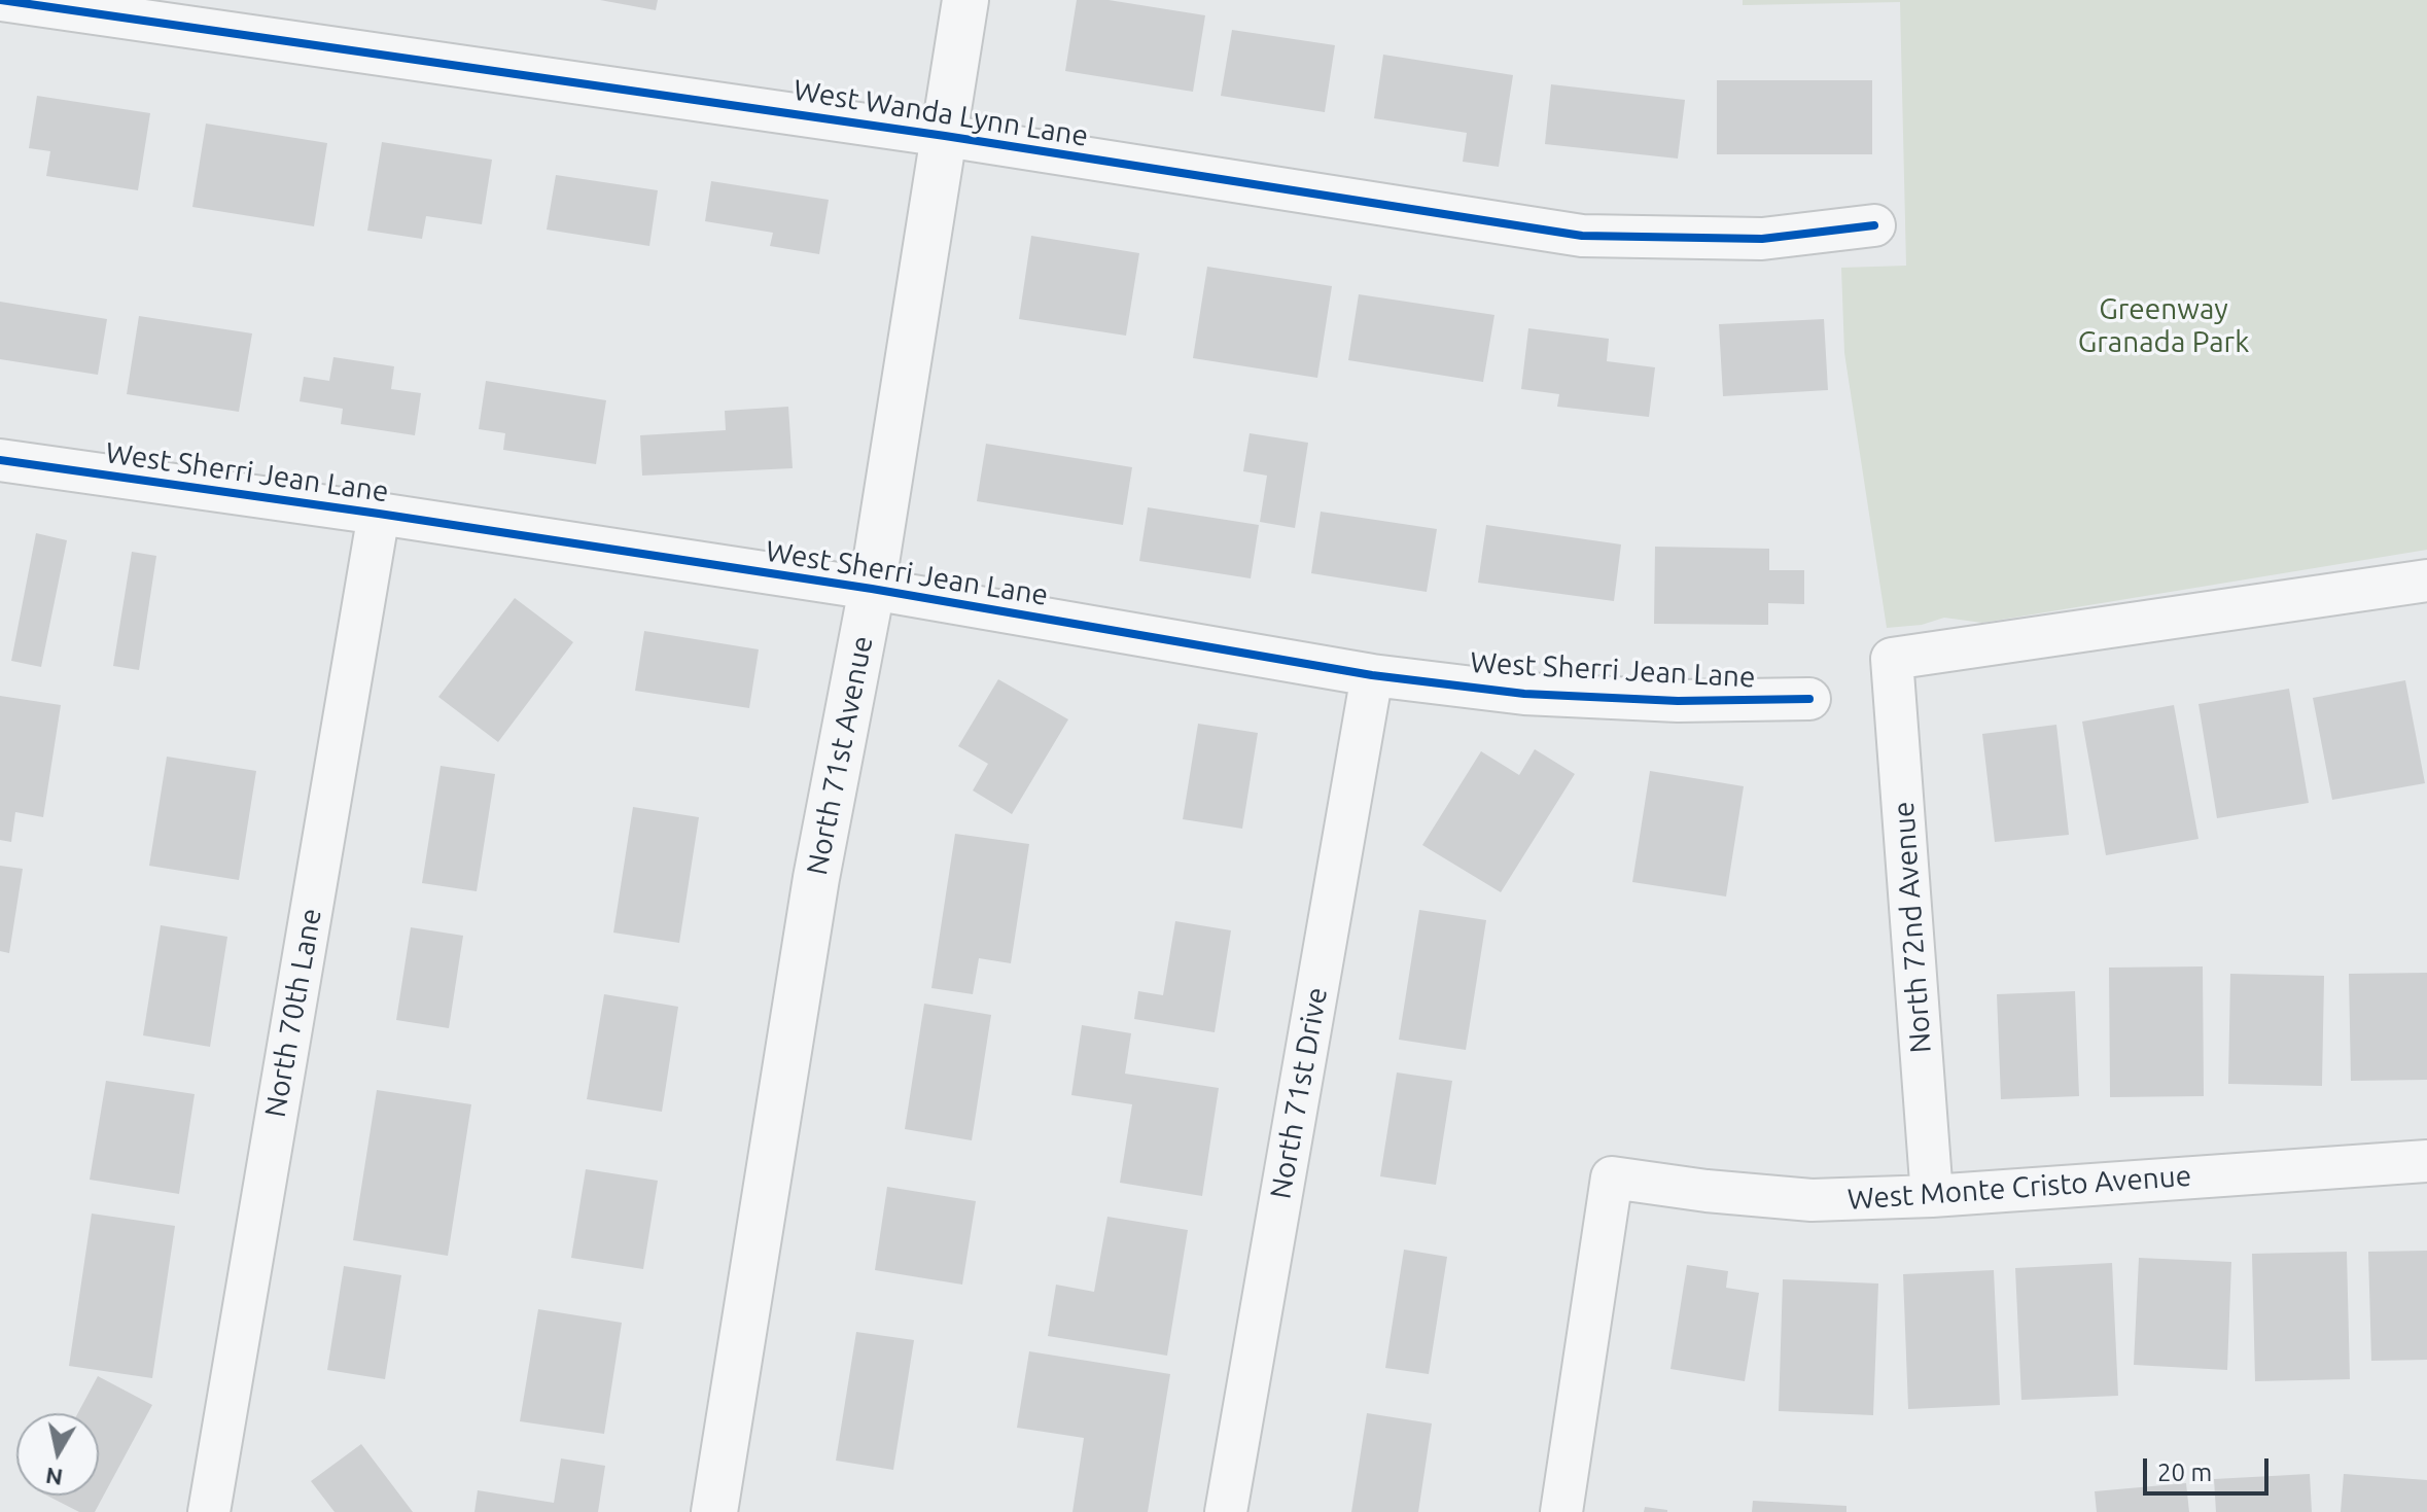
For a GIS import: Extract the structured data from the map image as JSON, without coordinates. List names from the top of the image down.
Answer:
{
  "streets": {
    "street": [
      "West Wanda Lynn Lane",
      "West Sherri Jean Lane",
      "North 71st Avenue",
      "North 72nd Avenue",
      "North 70th Lane",
      "North 71st Drive",
      "West Monte Cristo Avenue"
    ]
  },
  "crossings": [
    ["West Wanda Lynn Lane", "North 71st Avenue"],
    ["West Sherri Jean Lane", "North 71st Avenue"],
    ["West Sherri Jean Lane", "North 70th Lane"],
    ["West Sherri Jean Lane", "North 71st Drive"],
    ["North 72nd Avenue", "West Monte Cristo Avenue"]
  ],
  "parks": ["Greenway Granada Park"],
  "scale_bar": "20 m",
  "north": "bottom"
}
